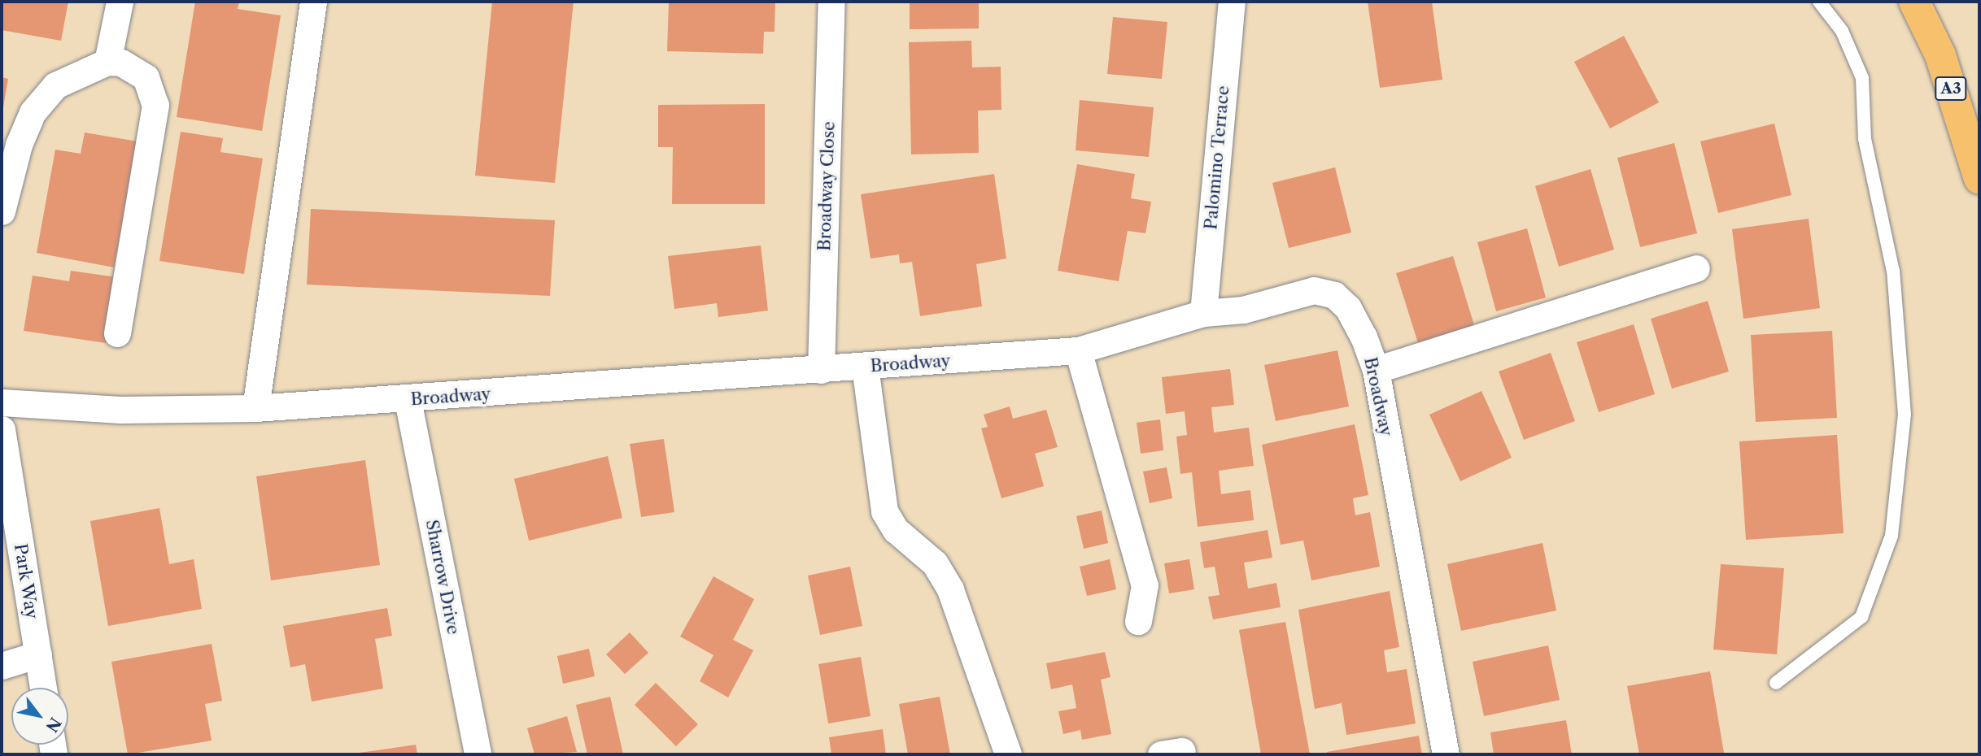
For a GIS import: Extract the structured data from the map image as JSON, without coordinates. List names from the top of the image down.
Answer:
{
  "streets": {
    "main road": ["A3"],
    "street": [
      "Palomino Terrace",
      "Broadway Close",
      "Broadway",
      "Sharrow Drive",
      "Park Way"
    ]
  },
  "crossings": [
    ["Palomino Terrace", "Broadway"],
    ["Broadway Close", "Broadway"],
    ["Broadway", "Sharrow Drive"]
  ],
  "north": "bottom right"
}
